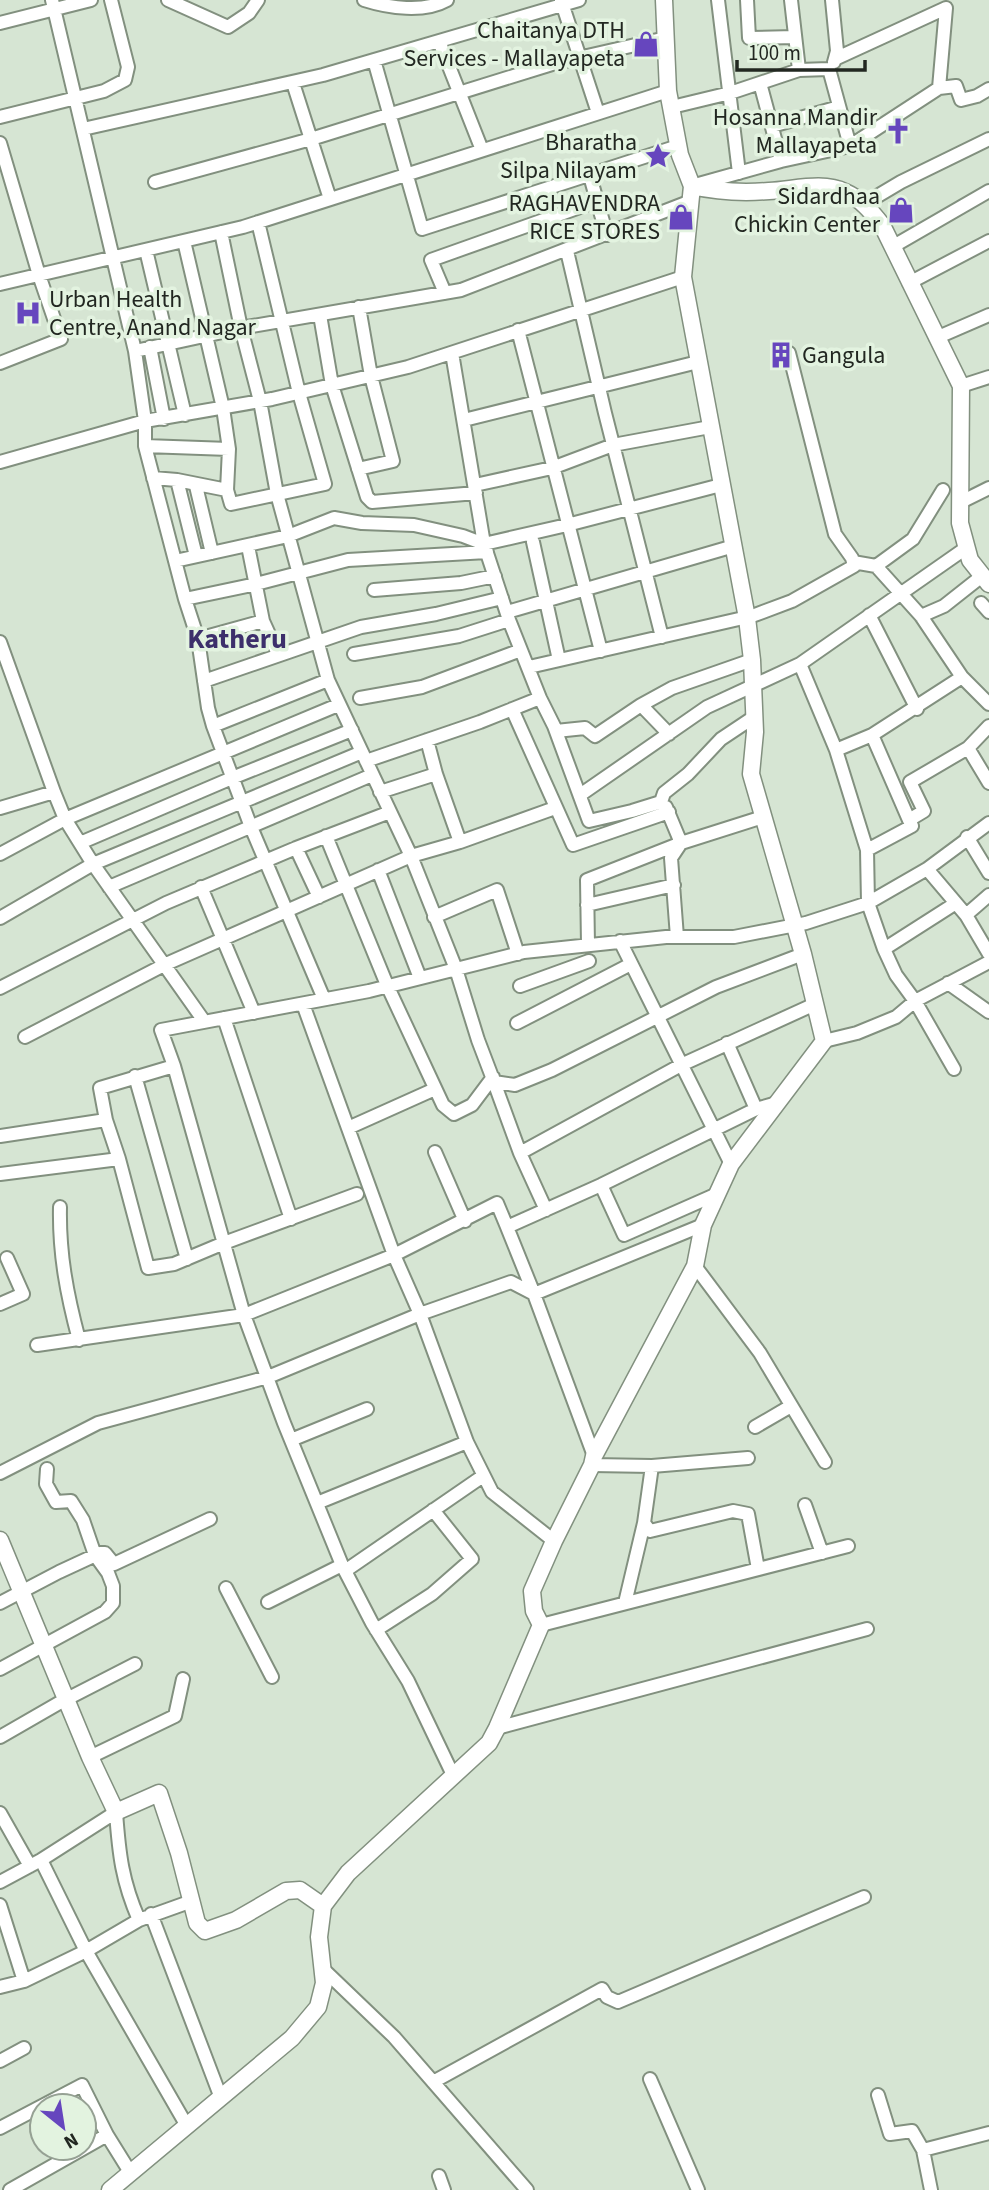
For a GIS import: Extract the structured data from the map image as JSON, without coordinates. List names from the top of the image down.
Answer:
{
  "districts": ["Katheru"],
  "places": {
    "shop": ["Chaitanya DTH Services - Mallayapeta", "Sidardhaa Chickin Center", "RAGHAVENDRA RICE STORES"],
    "church": ["Hosanna Mandir Mallayapeta"],
    "place": ["Bharatha Silpa Nilayam"],
    "hospital": ["Urban Health Centre, Anand Nagar"],
    "building": ["Gangula"]
  },
  "scale_bar": "100 m",
  "north": "bottom right"
}
